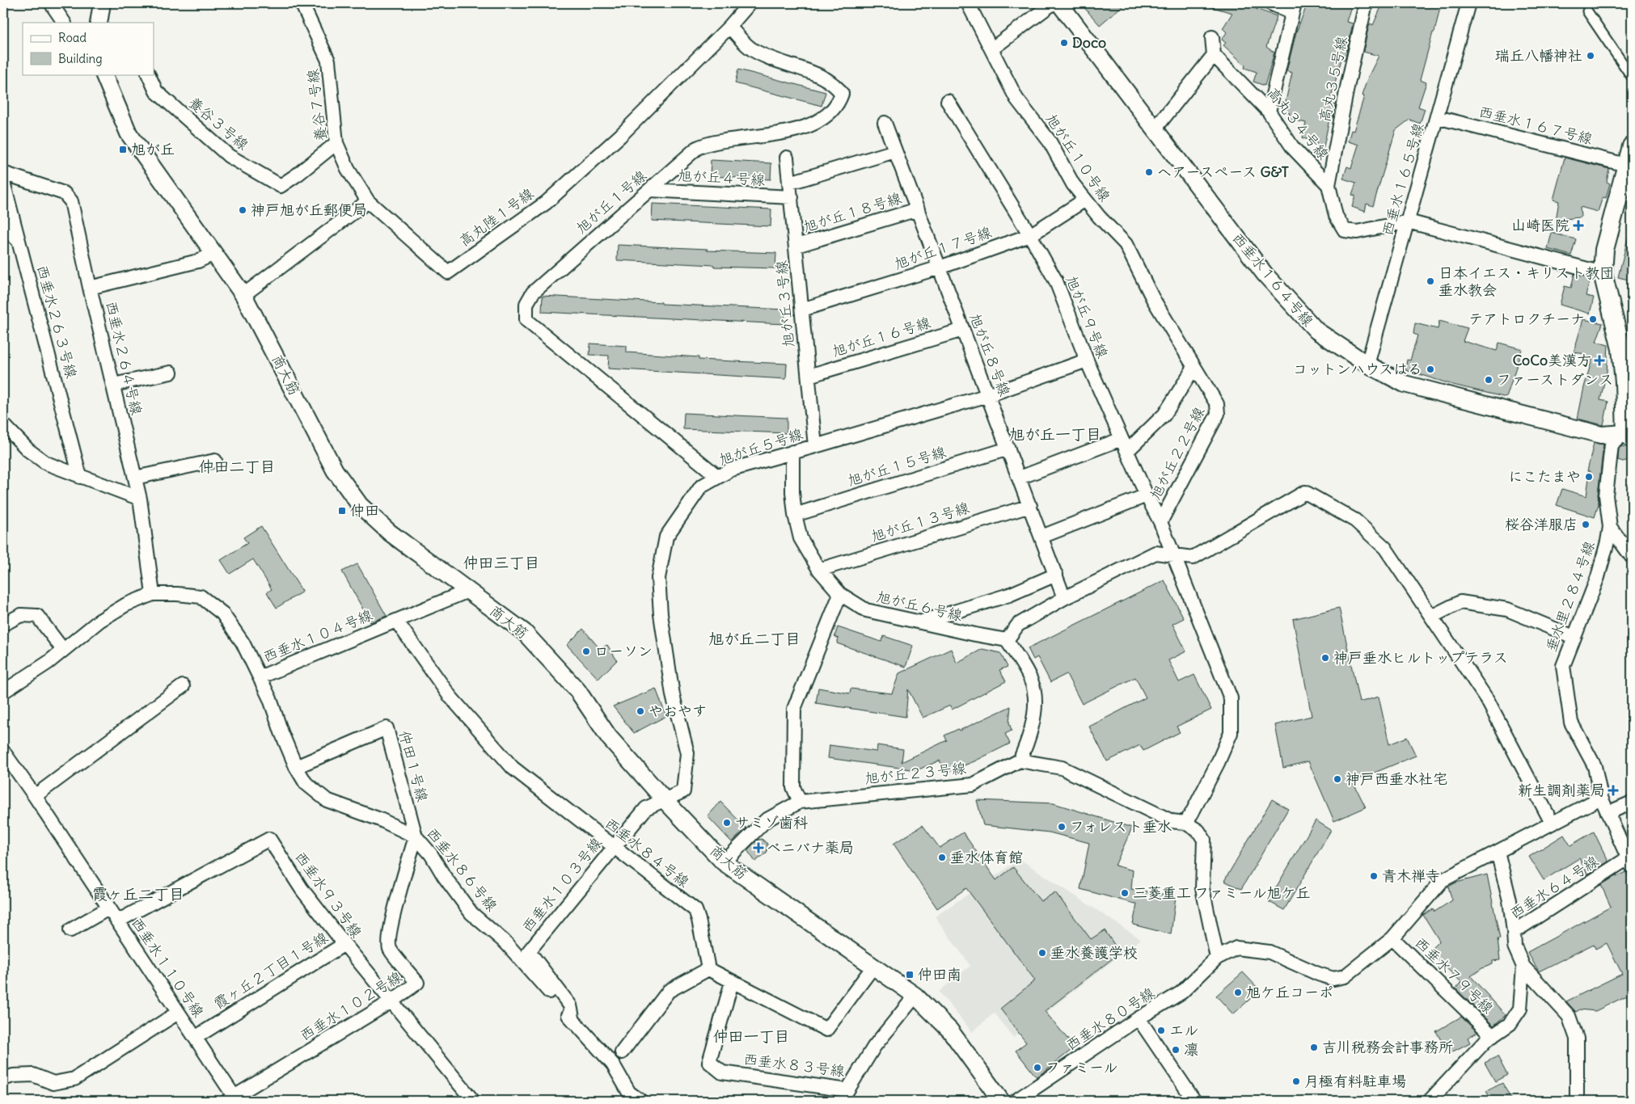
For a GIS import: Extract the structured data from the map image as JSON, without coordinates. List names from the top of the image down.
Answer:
{
  "streets": {
    "street": [
      "高丸３５号線",
      "養谷７号線",
      "養谷３号線",
      "高丸３４号線",
      "西垂水１６７号線",
      "旭が丘１０号線",
      "旭が丘４号線",
      "西垂水１６５号線",
      "旭が丘１号線",
      "旭が丘１８号線",
      "高丸陸１号線",
      "旭が丘１７号線",
      "西垂水１６４号線",
      "旭が丘３号線",
      "旭が丘９号線",
      "西垂水２６３号線",
      "旭が丘１６号線",
      "旭が丘８号線",
      "西垂水２６４号線",
      "商大筋",
      "旭が丘５号線",
      "旭が丘２２号線",
      "旭が丘１５号線",
      "旭が丘１３号線",
      "垂水里２８４号線",
      "旭が丘６号線",
      "西垂水１０４号線",
      "仲田１号線",
      "旭が丘２３号線",
      "西垂水８４号線",
      "西垂水８６号線",
      "西垂水１０３号線",
      "西垂水６４号線",
      "西垂水９３号線",
      "西垂水１１０号線",
      "霞ヶ丘２丁目１号線",
      "西垂水７９号線",
      "西垂水１０２号線",
      "西垂水８０号線",
      "西垂水８３号線"
    ]
  },
  "crossings": [
    ["高丸３５号線", "高丸３４号線"],
    ["養谷７号線", "養谷３号線"],
    ["養谷７号線", "高丸陸１号線"],
    ["西垂水１６７号線", "西垂水１６５号線"],
    ["旭が丘１０号線", "旭が丘１７号線"],
    ["旭が丘１０号線", "旭が丘２２号線"],
    ["旭が丘４号線", "旭が丘１号線"],
    ["旭が丘４号線", "旭が丘３号線"],
    ["西垂水１６５号線", "西垂水１６４号線"],
    ["旭が丘１号線", "高丸陸１号線"],
    ["旭が丘１号線", "旭が丘５号線"],
    ["旭が丘１８号線", "旭が丘３号線"],
    ["旭が丘１８号線", "旭が丘８号線"],
    ["旭が丘１７号線", "旭が丘３号線"],
    ["旭が丘１７号線", "旭が丘９号線"],
    ["旭が丘１７号線", "旭が丘８号線"],
    ["旭が丘３号線", "旭が丘１６号線"],
    ["旭が丘３号線", "旭が丘５号線"],
    ["旭が丘９号線", "旭が丘５号線"],
    ["旭が丘９号線", "旭が丘２２号線"],
    ["西垂水２６３号線", "西垂水２６４号線"],
    ["旭が丘１６号線", "旭が丘８号線"],
    ["旭が丘８号線", "旭が丘５号線"],
    ["旭が丘８号線", "旭が丘１５号線"],
    ["旭が丘８号線", "旭が丘１３号線"],
    ["西垂水２６４号線", "西垂水１０４号線"],
    ["商大筋", "旭が丘５号線"],
    ["商大筋", "西垂水１０４号線"],
    ["商大筋", "西垂水１０３号線"],
    ["商大筋", "西垂水８３号線"],
    ["旭が丘５号線", "旭が丘６号線"],
    ["旭が丘５号線", "西垂水１０３号線"],
    ["旭が丘１５号線", "旭が丘６号線"],
    ["旭が丘１３号線", "旭が丘６号線"],
    ["垂水里２８４号線", "西垂水６４号線"],
    ["西垂水１０４号線", "西垂水８４号線"],
    ["西垂水１０４号線", "西垂水８６号線"],
    ["仲田１号線", "西垂水８６号線"],
    ["仲田１号線", "西垂水１０２号線"],
    ["西垂水８４号線", "西垂水１０３号線"],
    ["西垂水８６号線", "西垂水１０３号線"],
    ["西垂水８６号線", "西垂水１０２号線"],
    ["西垂水９３号線", "西垂水１１０号線"],
    ["西垂水９３号線", "霞ヶ丘２丁目１号線"],
    ["西垂水９３号線", "西垂水１０２号線"],
    ["西垂水１１０号線", "霞ヶ丘２丁目１号線"],
    ["西垂水１１０号線", "西垂水１０２号線"],
    ["西垂水７９号線", "西垂水８０号線"]
  ],
  "districts": [
    "旭が丘一丁目",
    "仲田二丁目",
    "仲田三丁目",
    "旭が丘二丁目",
    "霞ヶ丘二丁目",
    "仲田一丁目"
  ],
  "places": {
    "other": [
      "Doco",
      "瑞丘八幡神社",
      "ヘアースペース G&T",
      "神戸旭が丘郵便局",
      "日本イエス・キリスト教団 垂水教会",
      "テアトロクチーナ",
      "コットンハウスはる",
      "ファーストダンス",
      "にこたまや",
      "桜谷洋服店",
      "ローソン",
      "神戸垂水ヒルトップテラス",
      "やおやす",
      "神戸西垂水社宅",
      "サミゾ歯科",
      "フォレスト垂水",
      "垂水体育館",
      "青木禅寺",
      "三菱重工 ファミール旭ケ丘",
      "垂水養護学校",
      "旭ケ丘コーポ",
      "エル",
      "吉川税務会計事務所",
      "凛",
      "ファミール",
      "月極有料駐車場"
    ],
    "transit": ["旭が丘", "仲田", "仲田南"],
    "health": [
      "山崎医院",
      "CoCo美漢方",
      "新生調剤薬局",
      "ベニバナ薬局"
    ]
  },
  "legend": ["Road", "Building"]
}
